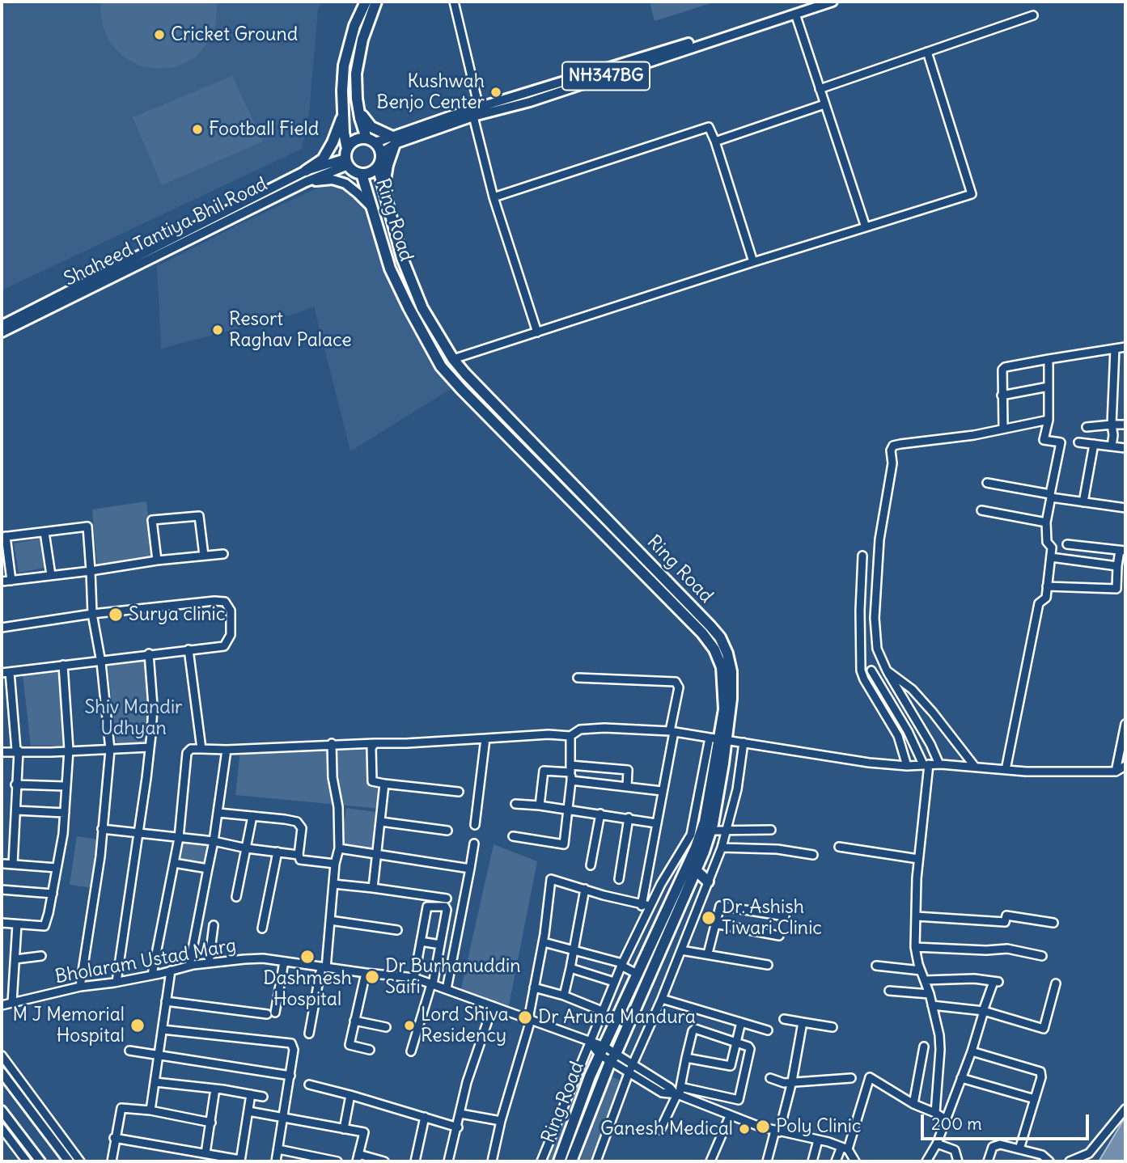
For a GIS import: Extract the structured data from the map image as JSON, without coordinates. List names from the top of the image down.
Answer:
{
  "streets": {
    "highway": ["Ring Road"],
    "main road": ["NH347BG", "Shaheed Tantiya Bhil Road"],
    "street": ["Bholaram Ustad Marg"]
  },
  "crossings": [
    ["NH347BG", "Ring Road"],
    ["Ring Road", "Bholaram Ustad Marg"]
  ],
  "parks": ["Shiv Mandir Udhyan"],
  "places": [
    "Cricket Ground",
    "Kushwah Benjo Center",
    "Football Field",
    "Resort Raghav Palace",
    "Surya clinic",
    "Dr. Ashish Tiwari Clinic",
    "Dashmesh Hospital",
    "Dr Burhanuddin Saifi",
    "Dr Aruna Mandura",
    "M J Memorial Hospital",
    "Lord Shiva Residency",
    "Poly Clinic",
    "Ganesh Medical"
  ],
  "scale_bar": "200 m"
}
